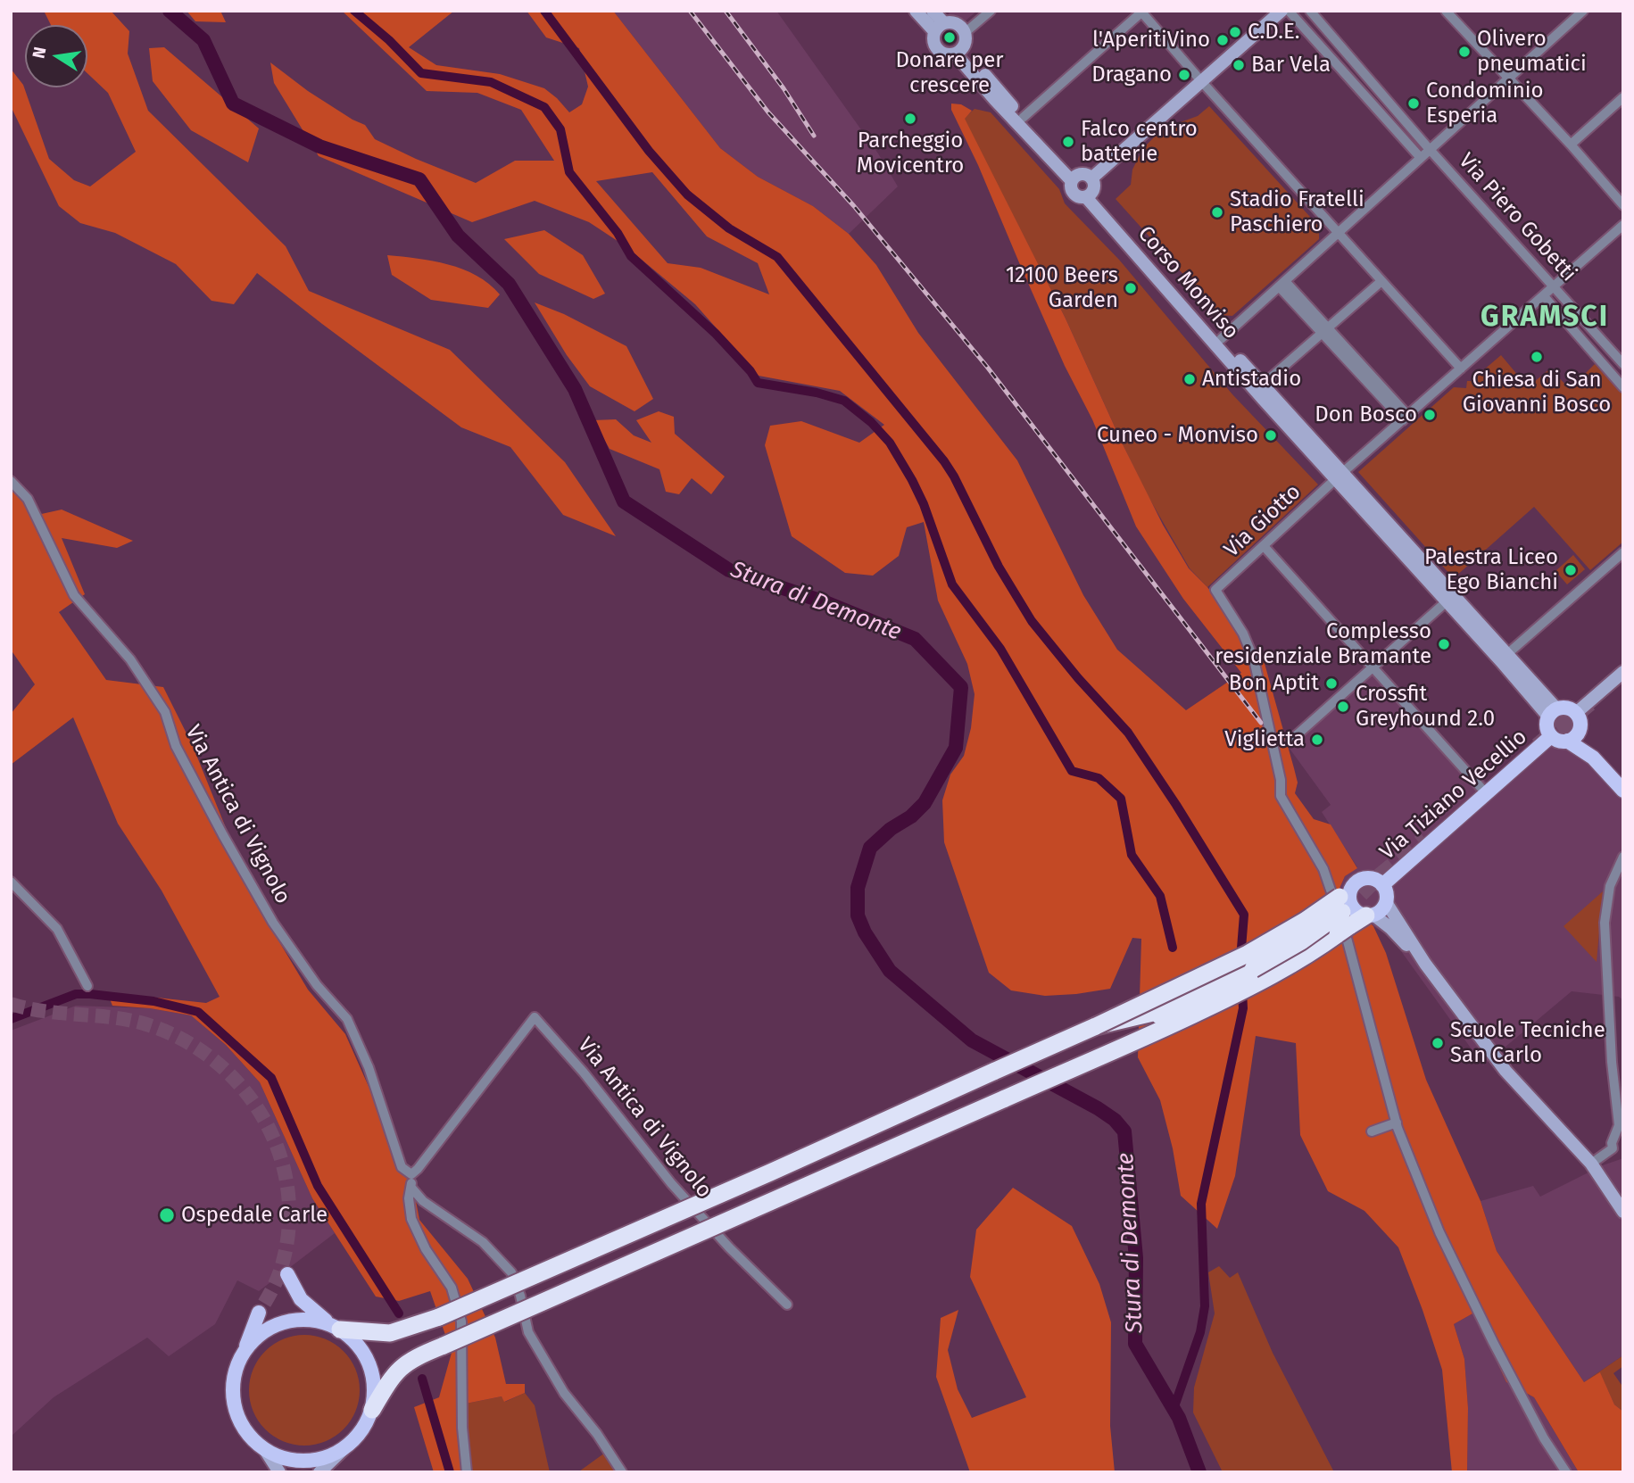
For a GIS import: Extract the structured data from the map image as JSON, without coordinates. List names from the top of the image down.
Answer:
{
  "streets": {
    "main road": ["Corso Monviso", "Via Tiziano Vecellio"],
    "street": ["Via Piero Gobetti", "Via Giotto", "Via Antica di Vignolo"]
  },
  "crossings": [
    ["Via Piero Gobetti", "Via Giotto"],
    ["Corso Monviso", "Via Giotto"]
  ],
  "districts": ["GRAMSCI"],
  "water": ["Stura di Demonte"],
  "places": [
    "C.D.E.",
    "Donare per crescere",
    "l'AperitiVino",
    "Olivero pneumatici",
    "Bar Vela",
    "Dragano",
    "Condominio Esperia",
    "Parcheggio Movicentro",
    "Falco centro batterie",
    "Stadio Fratelli Paschiero",
    "12100 Beers Garden",
    "Chiesa di San Giovanni Bosco",
    "Antistadio",
    "Don Bosco",
    "Cuneo - Monviso",
    "Palestra Liceo Ego Bianchi",
    "Complesso residenziale Bramante",
    "Bon Aptit",
    "Crossfit Greyhound 2.0",
    "Viglietta",
    "Scuole Tecniche San Carlo",
    "Ospedale Carle"
  ],
  "north": "left"
}
